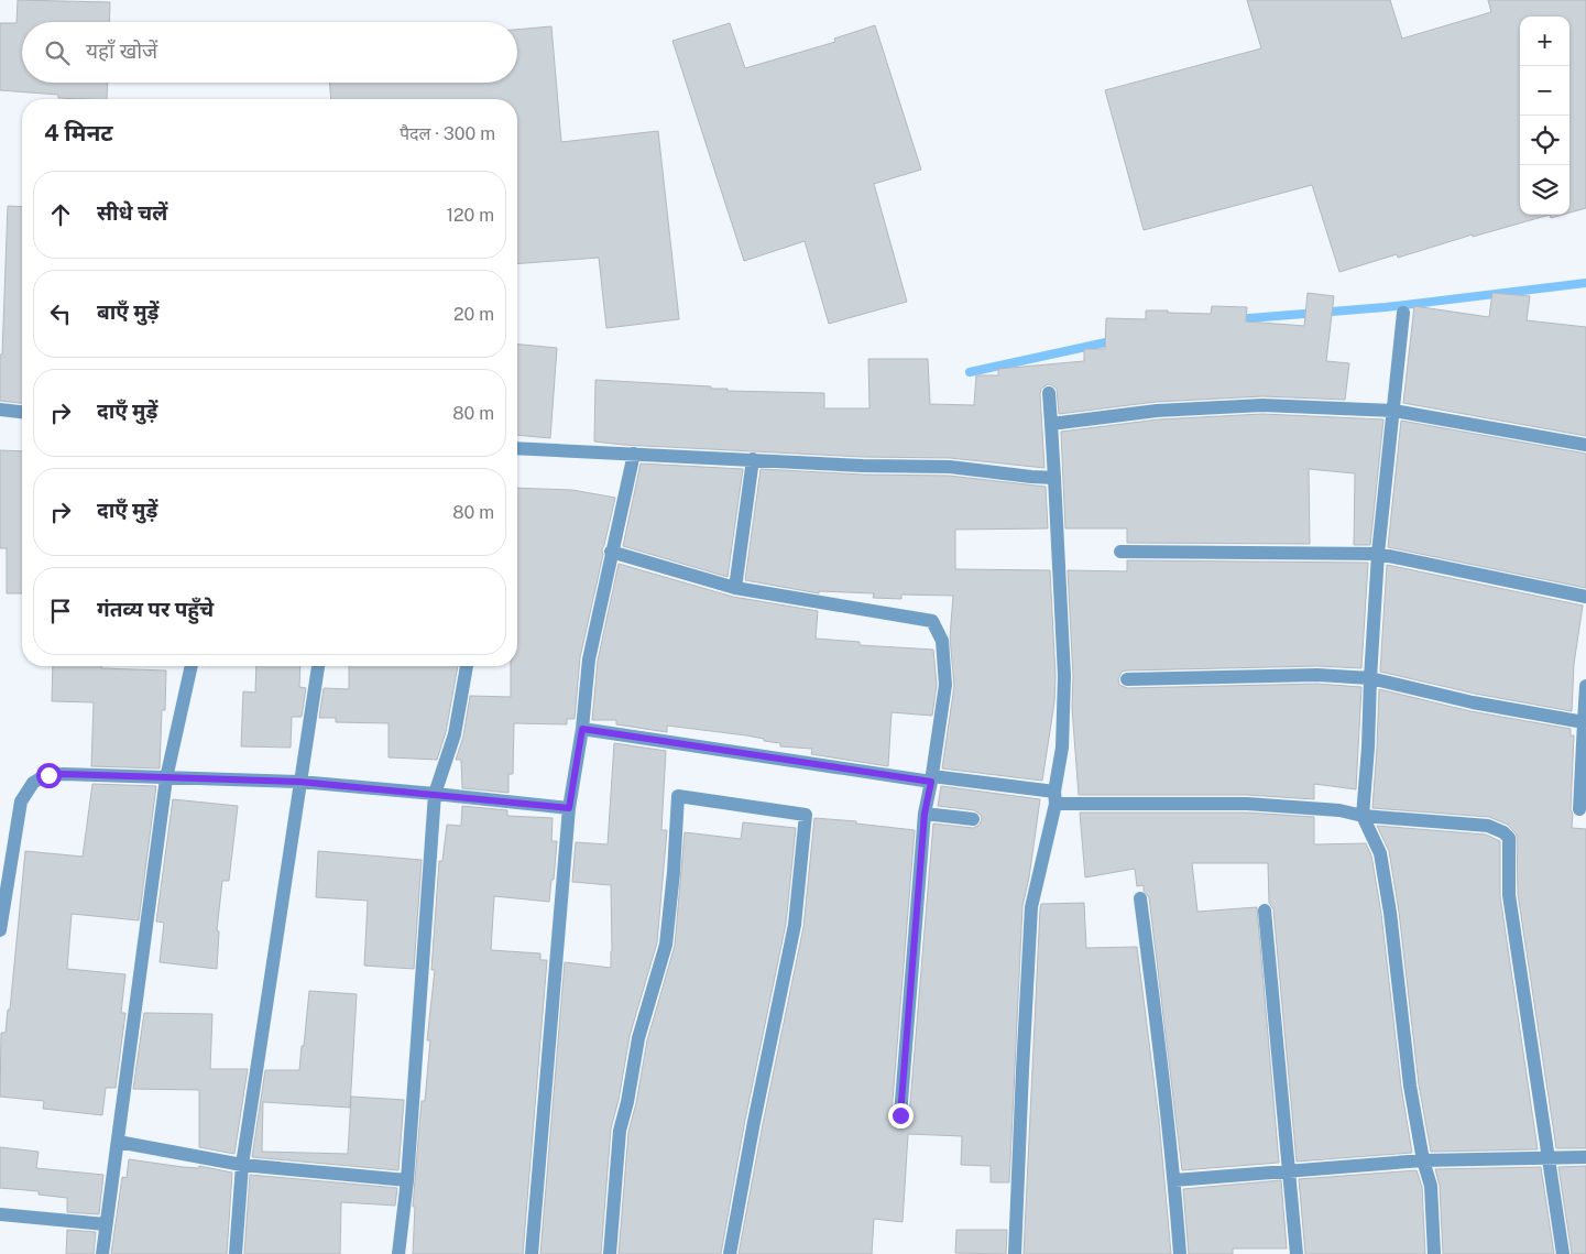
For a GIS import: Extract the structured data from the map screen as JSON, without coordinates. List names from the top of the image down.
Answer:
{
  "page": {
    "map_buttons": ["+", "−"],
    "search": "यहाँ खोजें",
    "heading": ["4 मिनट", "पैदल · 300 m"],
    "list": [
      ["सीधे चलें", "120 m"],
      ["बाएँ मुड़ें", "20 m"],
      ["दाएँ मुड़ें", "80 m"],
      ["दाएँ मुड़ें", "80 m"],
      "गंतव्य पर पहुँचे"
    ]
  }
}
